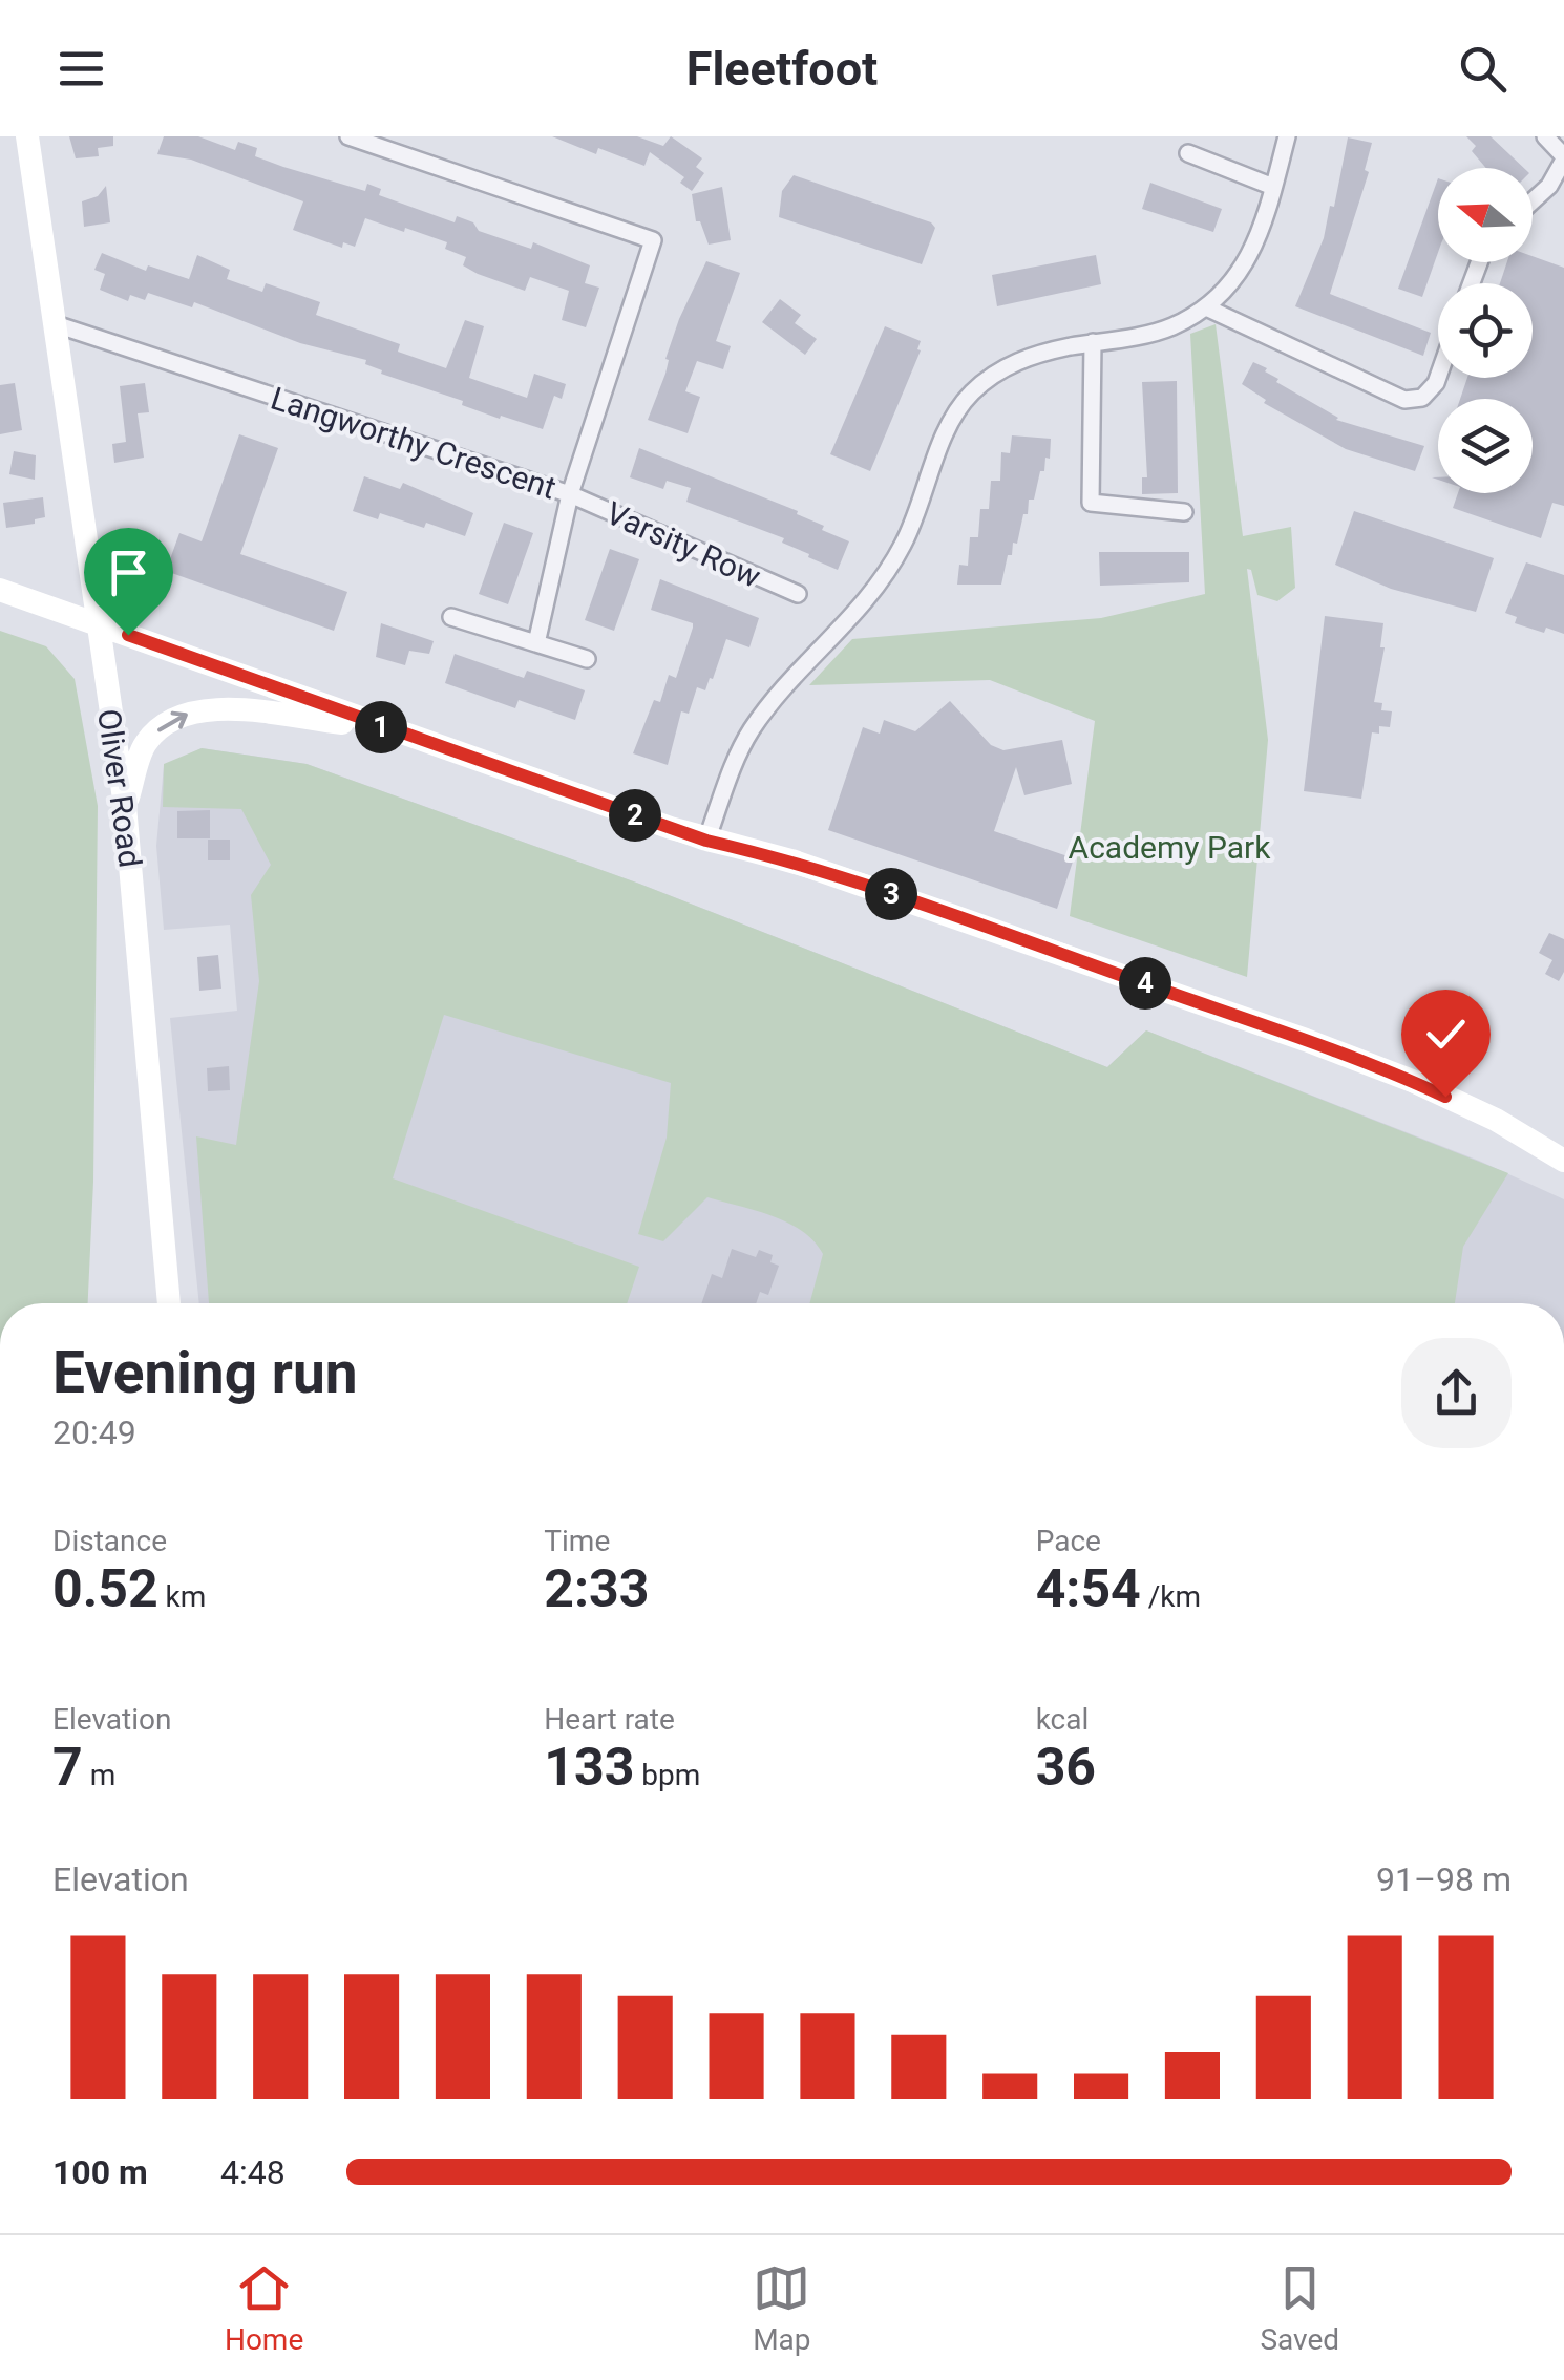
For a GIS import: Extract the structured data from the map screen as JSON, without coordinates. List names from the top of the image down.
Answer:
{
  "streets": {
    "main road": ["Oliver Road"],
    "street": ["Langworthy Crescent", "Varsity Row"]
  },
  "crossings": [
    ["Langworthy Crescent", "Varsity Row"],
    ["Langworthy Crescent", "Oliver Road"]
  ],
  "parks": ["Academy Park"],
  "north": "left",
  "page": {
    "header": "Fleetfoot",
    "pins": [
      "1",
      "2",
      "3",
      "4"
    ],
    "heading": ["Evening run", "20:49"],
    "stats": [
      ["Distance", "0.52 km"],
      ["Time", "2:33"],
      ["Pace", "4:54 /km"],
      ["Elevation", "7 m"],
      ["Heart rate", "133 bpm"],
      ["kcal", "36"]
    ],
    "chart": ["Elevation", "91–98 m"],
    "list": [
      {
        "name": "100 m",
        "note": "4:48"
      }
    ],
    "tabs": ["Home", "Map", "Saved"]
  }
}
